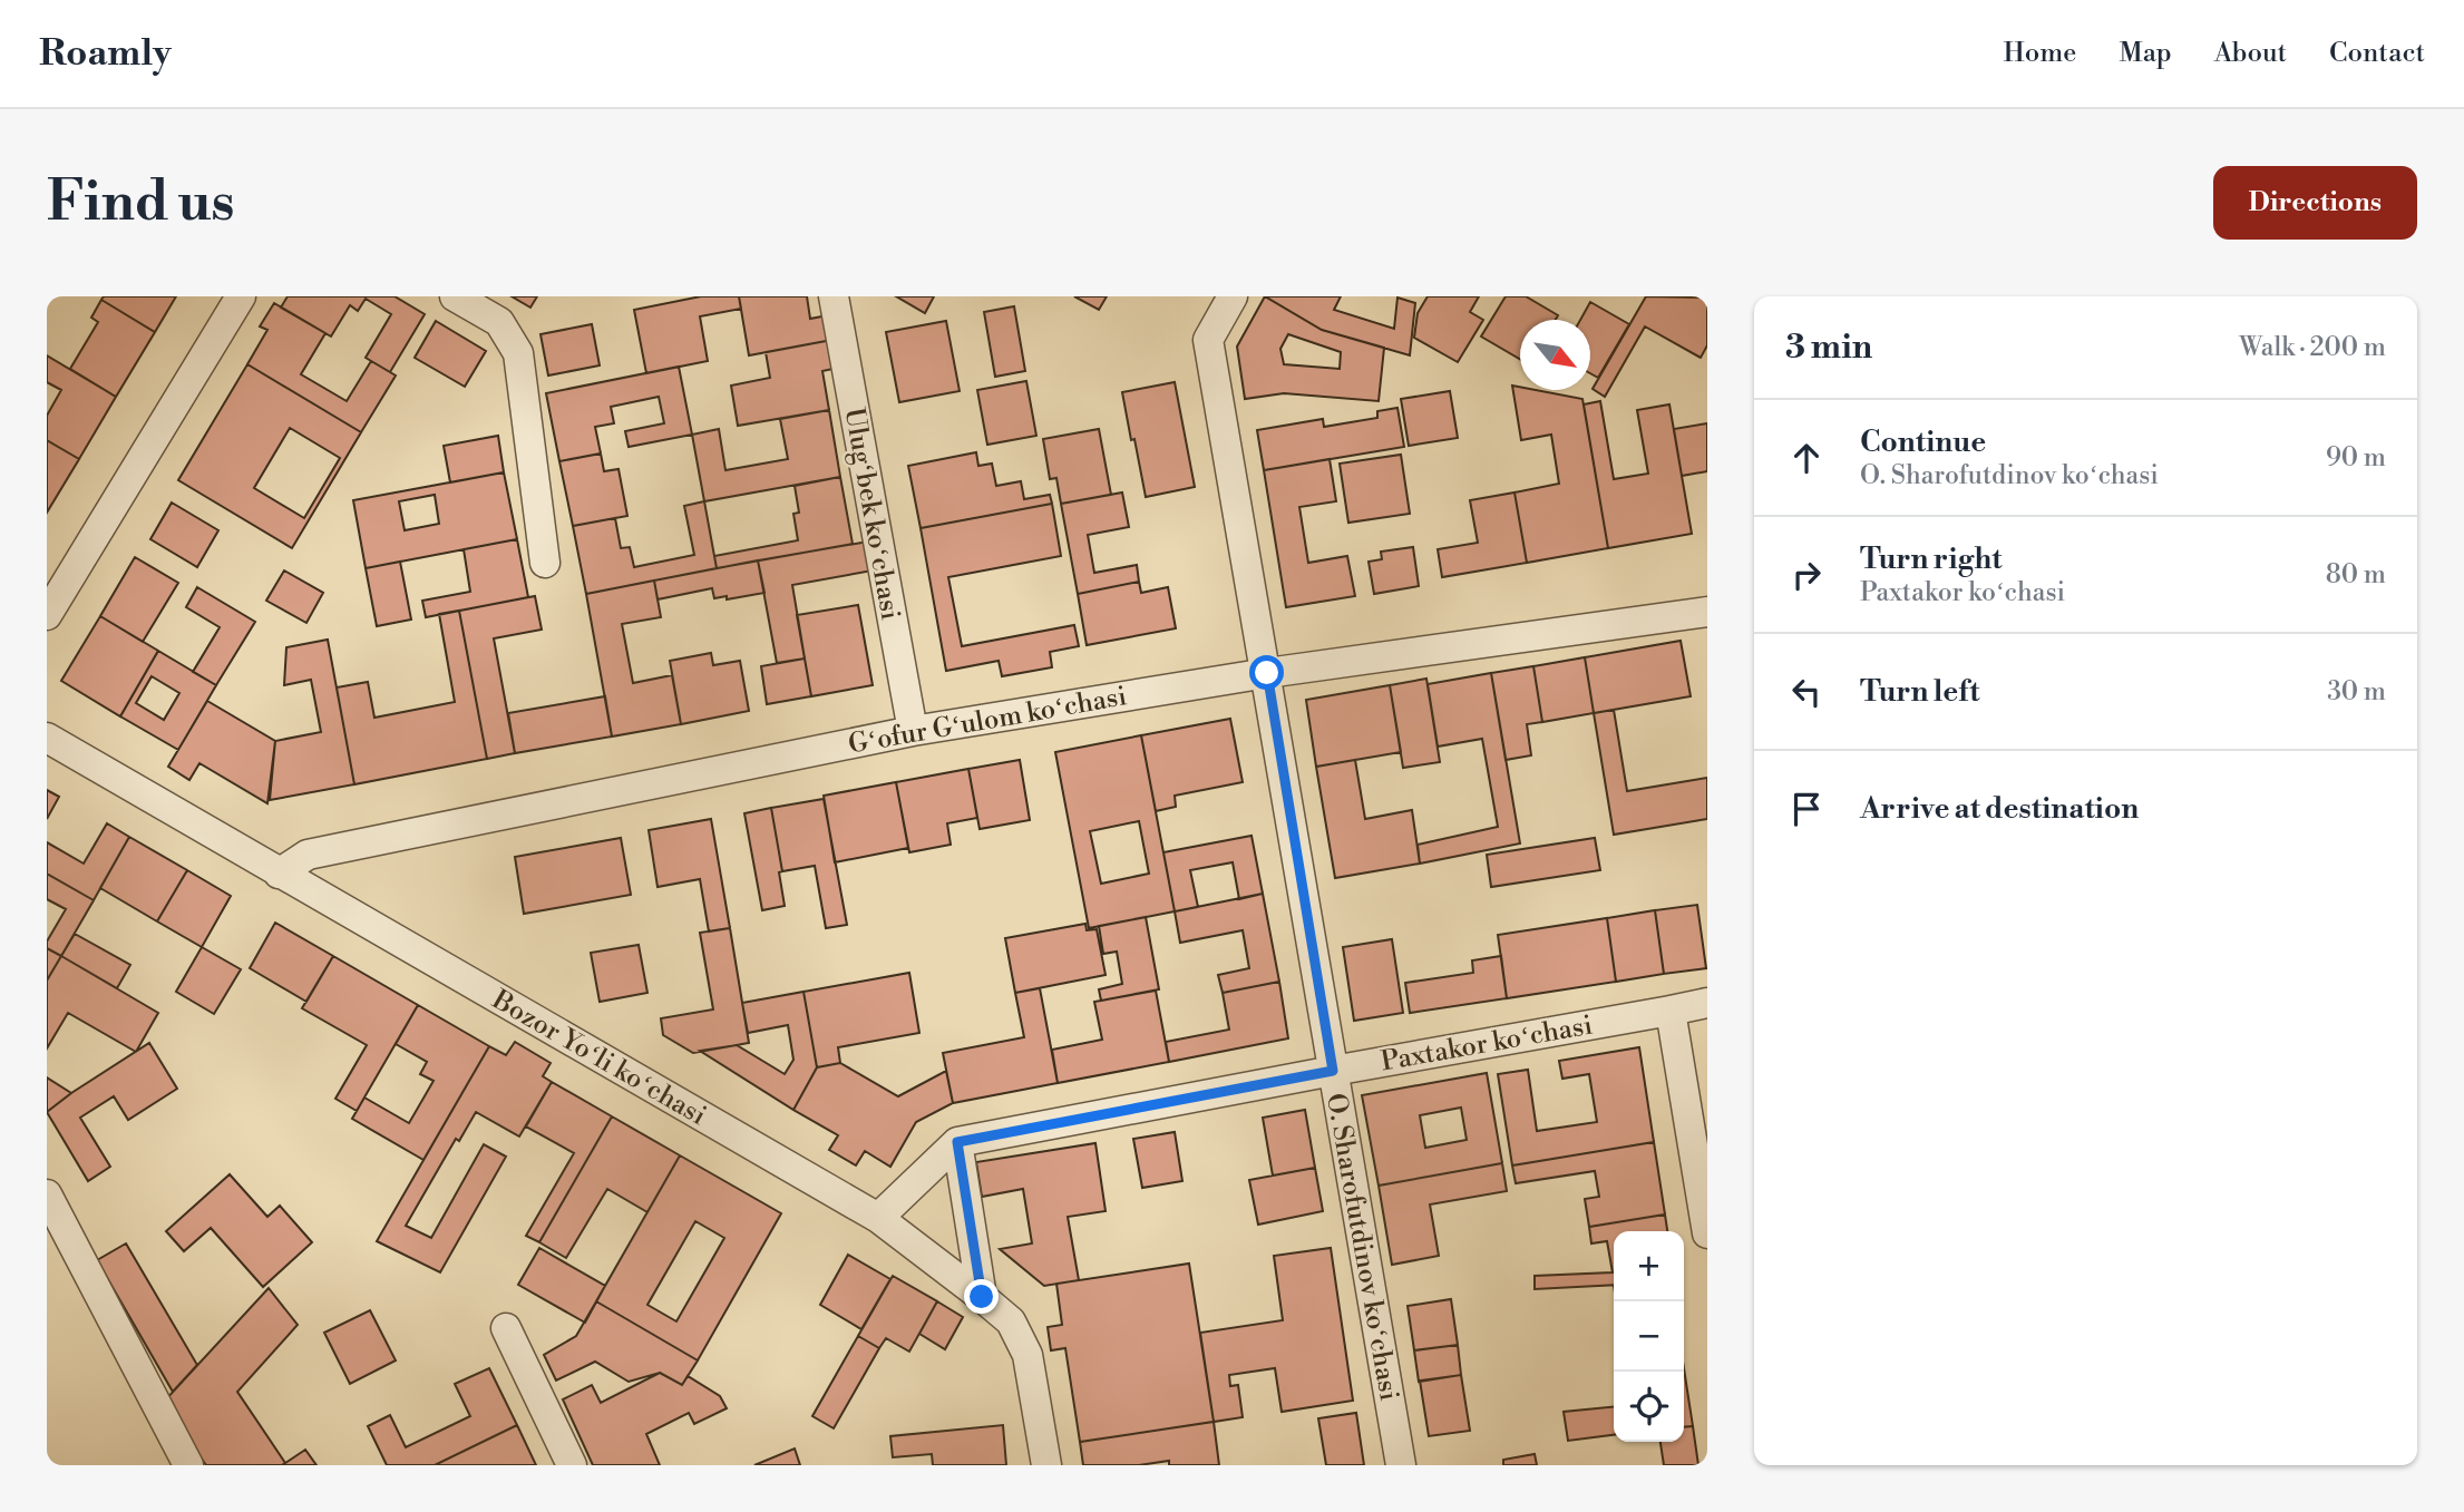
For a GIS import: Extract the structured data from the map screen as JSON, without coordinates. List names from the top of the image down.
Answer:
{
  "streets": {
    "street": [
      "Ulugʻbek koʻchasi",
      "Gʻofur Gʻulom koʻchasi",
      "Paxtakor koʻchasi",
      "Bozor Yoʻli koʻchasi",
      "O. Sharofutdinov koʻchasi"
    ]
  },
  "crossings": [
    ["Ulugʻbek koʻchasi", "Gʻofur Gʻulom koʻchasi"],
    ["Gʻofur Gʻulom koʻchasi", "Bozor Yoʻli koʻchasi"],
    ["Gʻofur Gʻulom koʻchasi", "O. Sharofutdinov koʻchasi"],
    ["Paxtakor koʻchasi", "O. Sharofutdinov koʻchasi"]
  ],
  "north": "bottom right",
  "page": {
    "header": "Roamly",
    "nav": [
      "Home",
      "Map",
      "About",
      "Contact"
    ],
    "buttons": "Directions",
    "title": "Find us",
    "heading": ["3 min", "Walk · 200 m"],
    "list": [
      ["Continue", "O. Sharofutdinov koʻchasi", "90 m"],
      ["Turn right", "Paxtakor koʻchasi", "80 m"],
      ["Turn left", "30 m"],
      "Arrive at destination"
    ],
    "map_buttons": ["+", "−"]
  }
}
